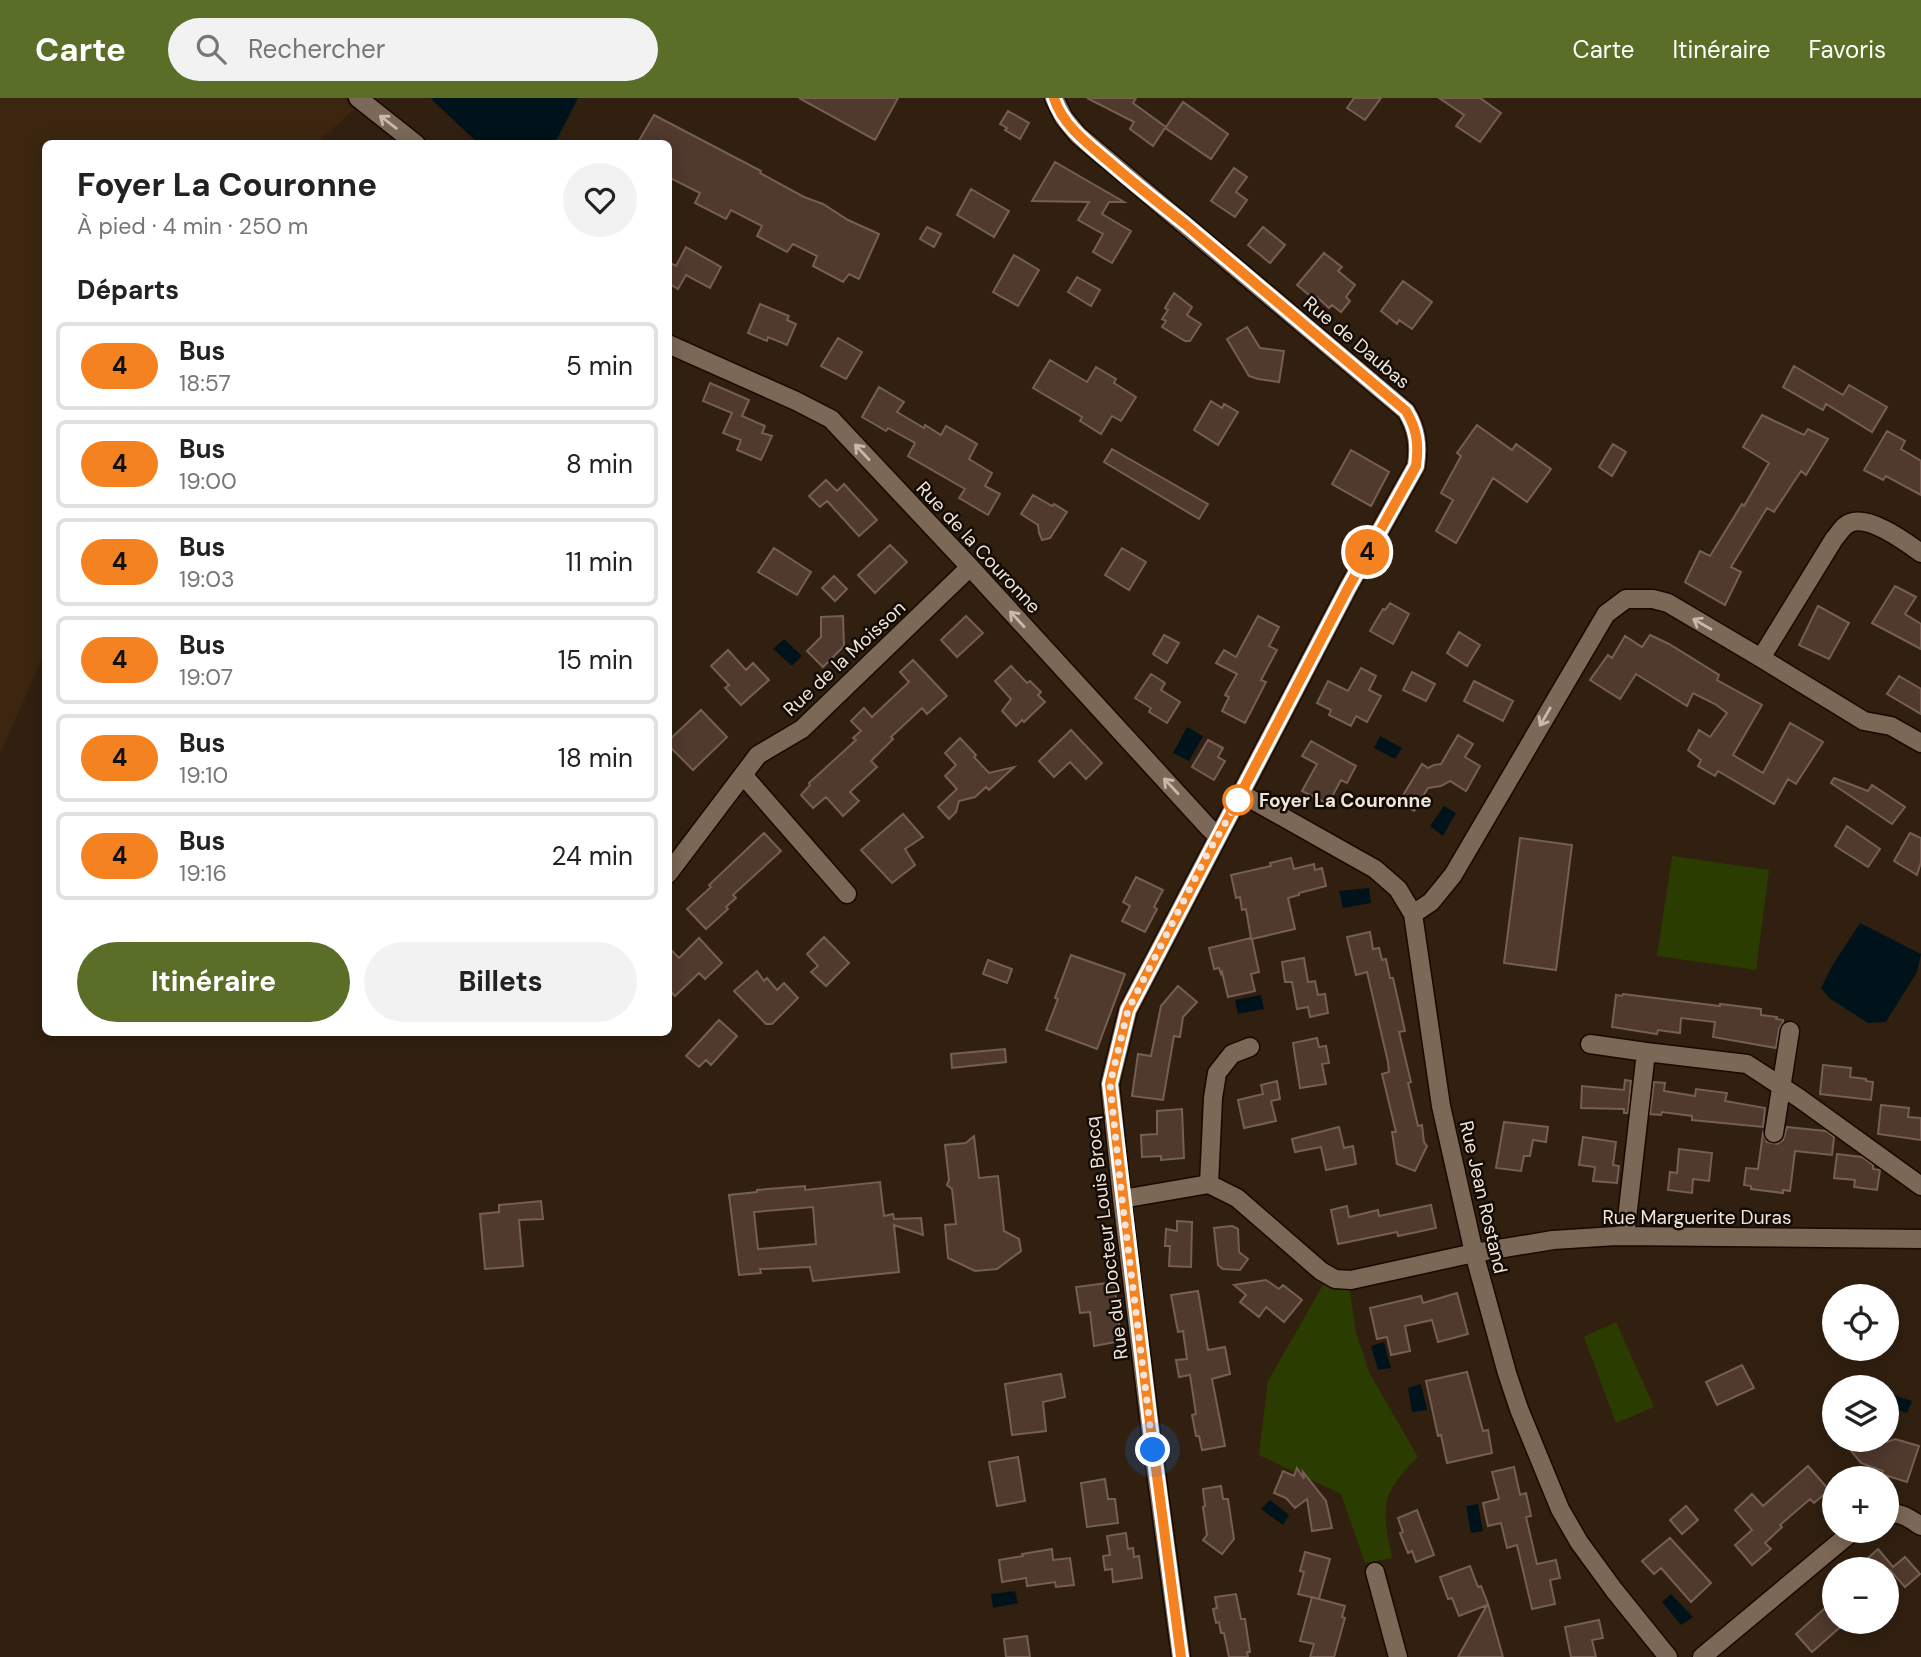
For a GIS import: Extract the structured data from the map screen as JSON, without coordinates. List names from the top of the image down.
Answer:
{
  "streets": {
    "street": [
      "Rue de Daubas",
      "Rue de la Couronne",
      "Rue de la Moisson",
      "Rue Jean Rostand",
      "Rue Marguerite Duras",
      "Rue du Docteur Louis Brocq"
    ]
  },
  "crossings": [
    ["Rue de Daubas", "Rue de la Couronne"],
    ["Rue de Daubas", "Rue Jean Rostand"],
    ["Rue de Daubas", "Rue du Docteur Louis Brocq"],
    ["Rue de la Couronne", "Rue de la Moisson"],
    ["Rue de la Couronne", "Rue du Docteur Louis Brocq"],
    ["Rue Jean Rostand", "Rue Marguerite Duras"]
  ],
  "one_way": ["Rue de la Couronne"],
  "places": ["Foyer La Couronne"],
  "lines": ["bus line 4"],
  "page": {
    "header": "Carte",
    "search": "Rechercher",
    "nav": ["Carte", "Itinéraire", "Favoris"],
    "on_map": "4",
    "heading": [
      ["Foyer La Couronne", "À pied · 4 min · 250 m"],
      "Départs"
    ],
    "list": [
      {
        "mark": "4",
        "name": "Bus",
        "note": "18:57",
        "value": "5 min"
      },
      {
        "mark": "4",
        "name": "Bus",
        "note": "19:00",
        "value": "8 min"
      },
      {
        "mark": "4",
        "name": "Bus",
        "note": "19:03",
        "value": "11 min"
      },
      {
        "mark": "4",
        "name": "Bus",
        "note": "19:07",
        "value": "15 min"
      },
      {
        "mark": "4",
        "name": "Bus",
        "note": "19:10",
        "value": "18 min"
      },
      {
        "mark": "4",
        "name": "Bus",
        "note": "19:16",
        "value": "24 min"
      }
    ],
    "buttons": ["Itinéraire", "Billets"],
    "map_buttons": ["+", "−"]
  }
}
